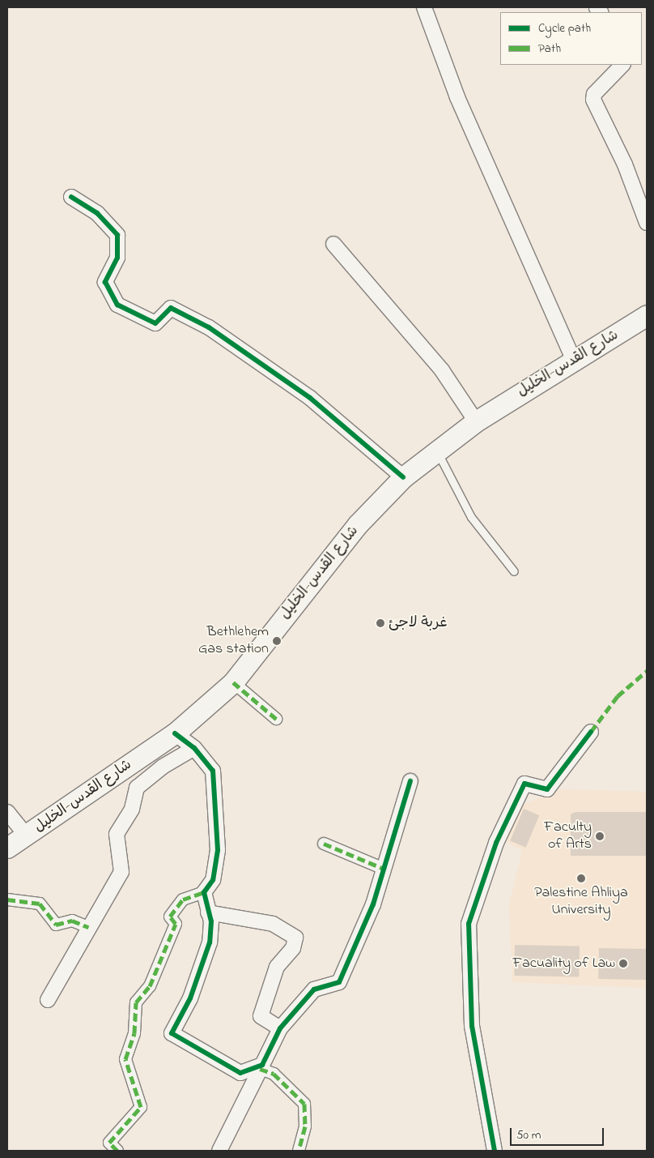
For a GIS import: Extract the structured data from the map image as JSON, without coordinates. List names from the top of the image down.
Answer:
{
  "streets": {
    "main road": ["شارع القدس-الخليل"]
  },
  "places": [
    "غربة لاجئ",
    "Bethlehem Gas station",
    "Faculty of Arts",
    "Palestine Ahliya University",
    "Facuality of Law"
  ],
  "legend": ["Cycle path", "Path"],
  "scale_bar": "50 m"
}
